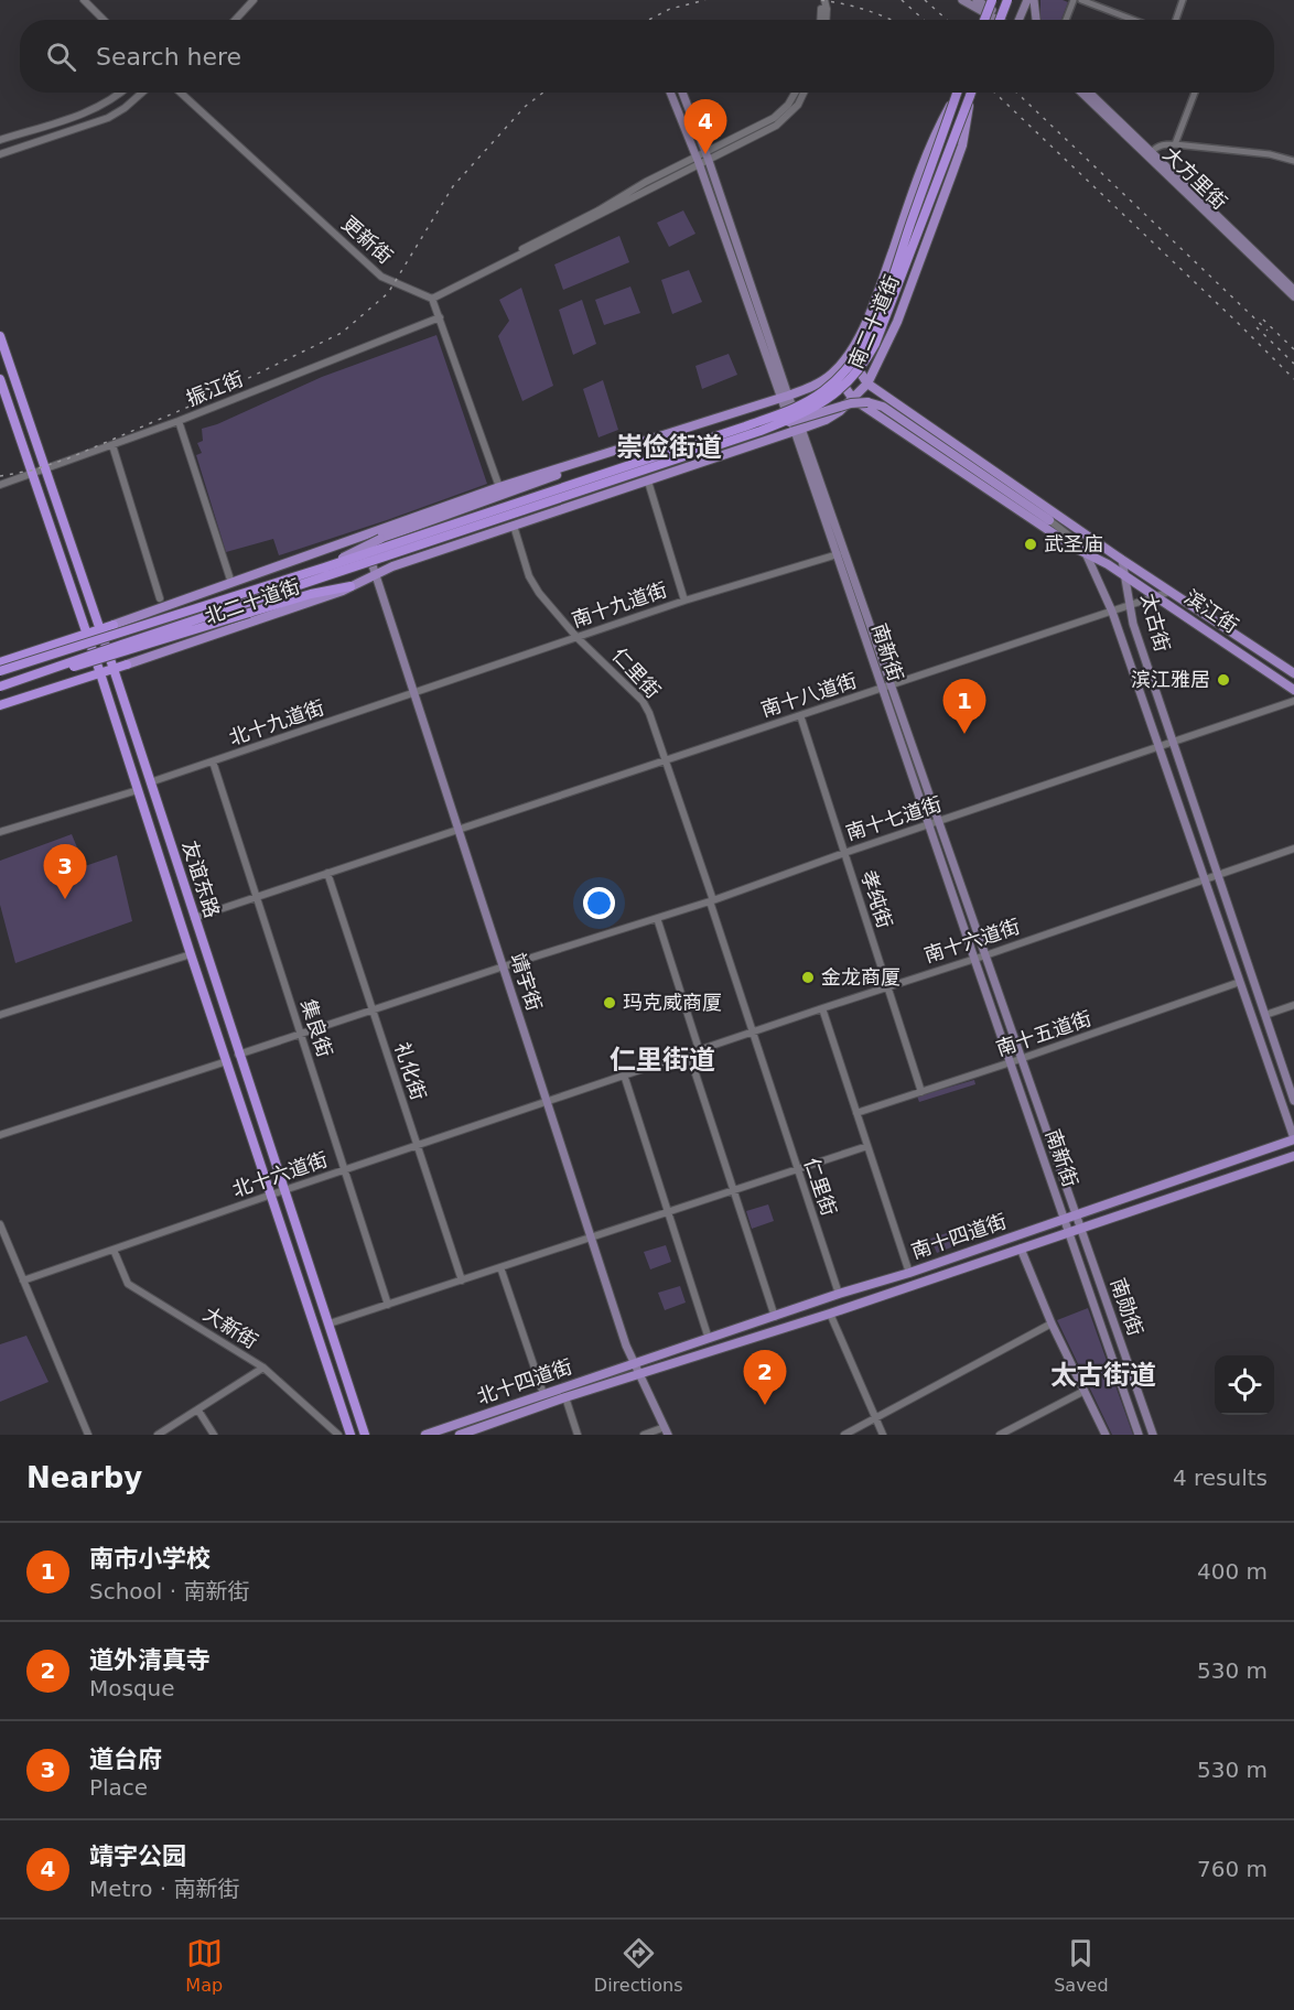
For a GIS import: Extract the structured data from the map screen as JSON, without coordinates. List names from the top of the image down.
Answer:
{
  "streets": {
    "highway": ["北二十道街", "友谊东路"],
    "main road": [
      "大方里街",
      "南二十道街",
      "滨江街",
      "太古街",
      "南新街",
      "靖宇街",
      "南十四道街",
      "南勋街",
      "北十四道街"
    ],
    "street": [
      "更新街",
      "振江街",
      "南十九道街",
      "仁里街",
      "南十八道街",
      "北十九道街",
      "南十七道街",
      "孝纯街",
      "南十六道街",
      "集良街",
      "南十五道街",
      "礼化街",
      "北十六道街",
      "大新街"
    ]
  },
  "crossings": [
    ["南二十道街", "北二十道街"],
    ["南二十道街", "南新街"],
    ["南二十道街", "仁里街"],
    ["振江街", "友谊东路"],
    ["北二十道街", "仁里街"],
    ["北二十道街", "友谊东路"],
    ["北二十道街", "靖宇街"],
    ["南十九道街", "南新街"],
    ["南十九道街", "仁里街"],
    ["南十九道街", "北十九道街"],
    ["南十九道街", "靖宇街"],
    ["滨江街", "太古街"],
    ["滨江街", "南十八道街"],
    ["太古街", "南十八道街"],
    ["太古街", "南十七道街"],
    ["太古街", "南十六道街"],
    ["太古街", "南十五道街"],
    ["太古街", "南十四道街"],
    ["南新街", "南十八道街"],
    ["南新街", "南十七道街"],
    ["南新街", "南十六道街"],
    ["南新街", "南十五道街"],
    ["南新街", "南十四道街"],
    ["南新街", "南勋街"],
    ["南新街", "北十四道街"],
    ["仁里街", "南十八道街"],
    ["仁里街", "南十七道街"],
    ["仁里街", "南十六道街"],
    ["仁里街", "南十四道街"],
    ["南十八道街", "友谊东路"],
    ["南十八道街", "孝纯街"],
    ["南十八道街", "靖宇街"],
    ["南十八道街", "集良街"],
    ["南十八道街", "礼化街"],
    ["北十九道街", "友谊东路"],
    ["北十九道街", "靖宇街"],
    ["北十九道街", "集良街"],
    ["南十七道街", "友谊东路"],
    ["南十七道街", "孝纯街"],
    ["南十七道街", "靖宇街"],
    ["南十七道街", "集良街"],
    ["南十七道街", "礼化街"],
    ["友谊东路", "北十六道街"],
    ["孝纯街", "南十六道街"],
    ["孝纯街", "南十五道街"],
    ["南十六道街", "靖宇街"],
    ["南十六道街", "北十六道街"],
    ["靖宇街", "北十六道街"],
    ["靖宇街", "南十四道街"],
    ["靖宇街", "北十四道街"],
    ["集良街", "北十六道街"],
    ["礼化街", "北十六道街"],
    ["北十六道街", "大新街"],
    ["南十四道街", "北十四道街"],
    ["南勋街", "北十四道街"]
  ],
  "districts": ["崇俭街道", "仁里街道", "太古街道"],
  "places": [
    "武圣庙",
    "滨江雅居",
    "金龙商厦",
    "玛克威商厦"
  ],
  "page": {
    "search": "Search here",
    "pins": [
      "4",
      "1",
      "3",
      "2"
    ],
    "heading": ["Nearby", "4 results"],
    "list": [
      {
        "mark": "1",
        "name": "南市小学校",
        "note": "School · 南新街",
        "value": "400 m"
      },
      {
        "mark": "2",
        "name": "道外清真寺",
        "note": "Mosque",
        "value": "530 m"
      },
      {
        "mark": "3",
        "name": "道台府",
        "note": "Place",
        "value": "530 m"
      },
      {
        "mark": "4",
        "name": "靖宇公园",
        "note": "Metro · 南新街",
        "value": "760 m"
      }
    ],
    "nav": ["Map", "Directions", "Saved"]
  }
}
